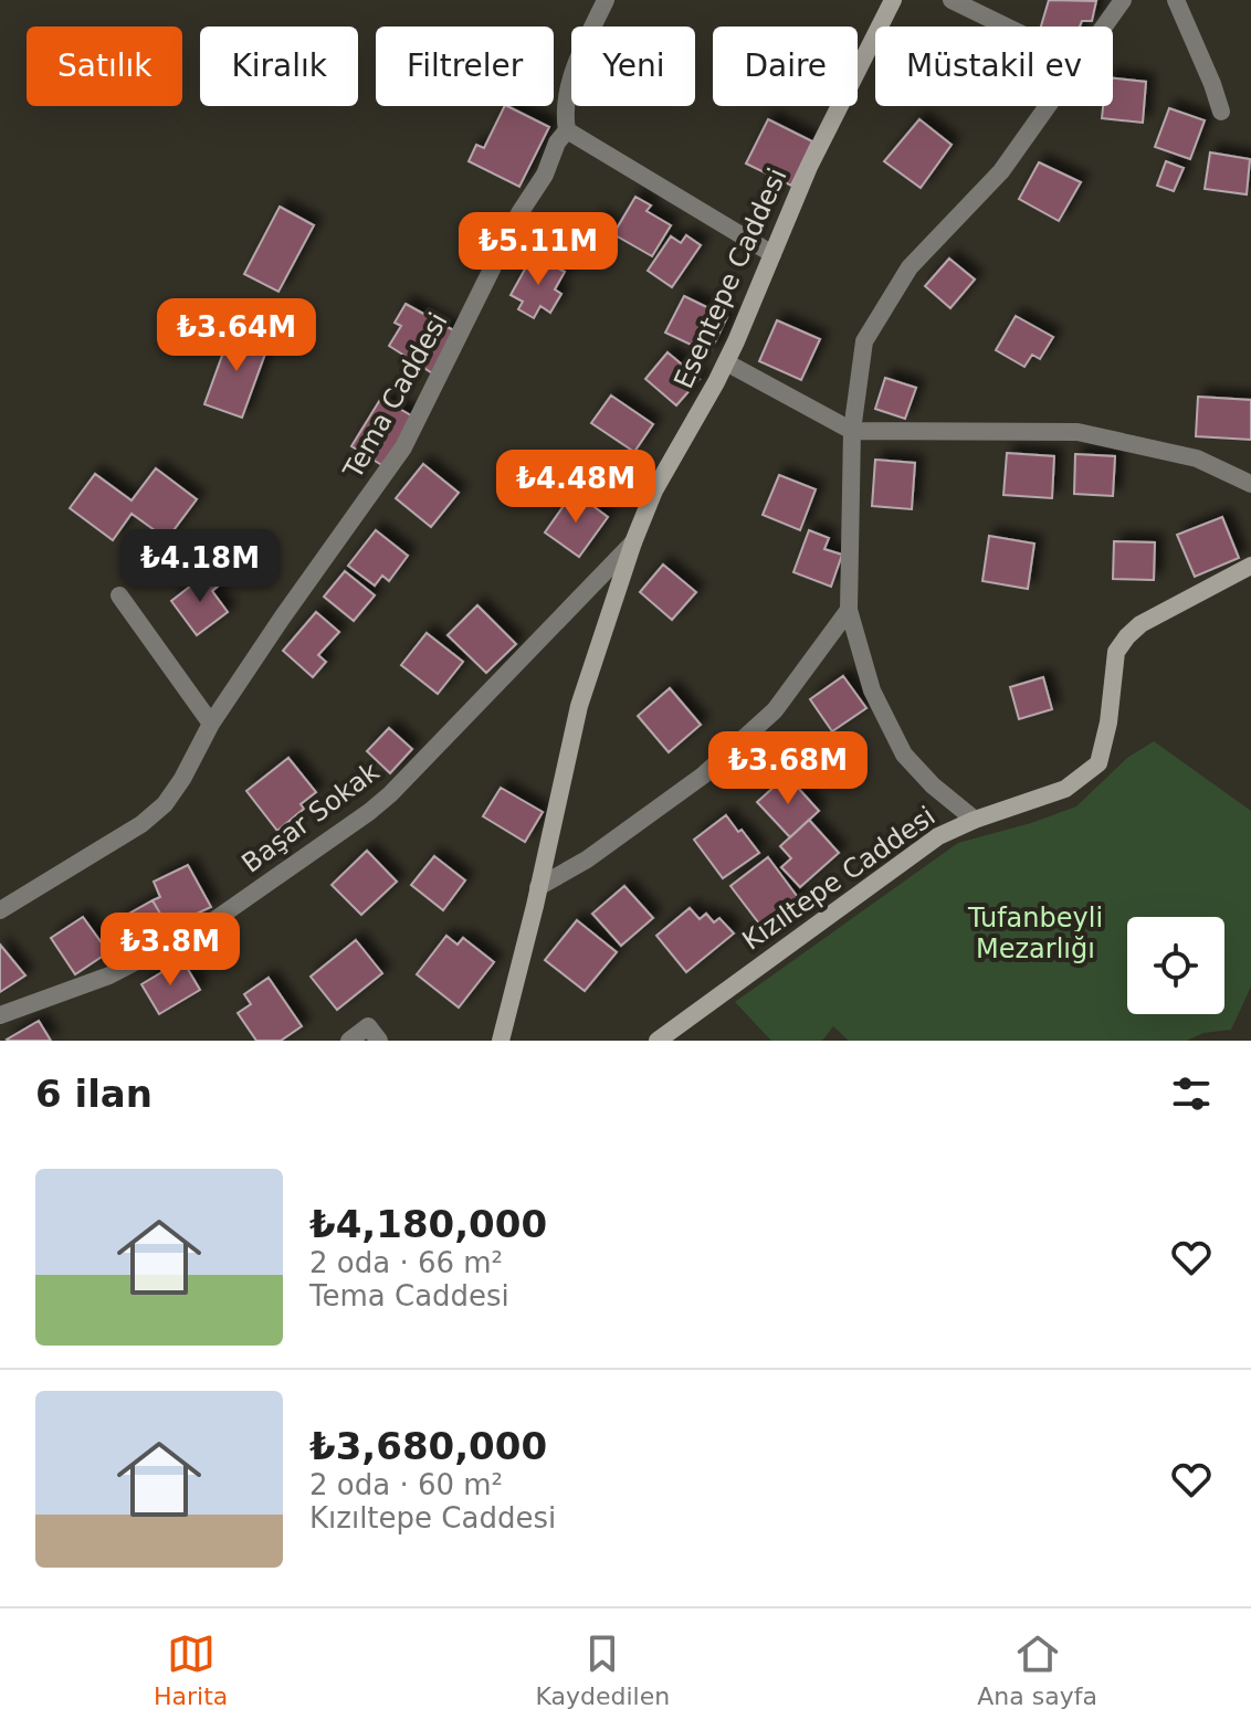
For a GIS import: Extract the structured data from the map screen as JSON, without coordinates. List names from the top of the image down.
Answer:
{
  "streets": {
    "street": [
      "Esentepe Caddesi",
      "Tema Caddesi",
      "Başar Sokak",
      "Kızıltepe Caddesi"
    ]
  },
  "crossings": [
    ["Esentepe Caddesi", "Başar Sokak"]
  ],
  "parks": ["Tufanbeyli Mezarlığı"],
  "page": {
    "chip": [
      "Satılık",
      "Kiralık",
      "Filtreler",
      "Yeni",
      "Daire",
      "Müstakil ev"
    ],
    "price": [
      "₺5.11M",
      "₺3.64M",
      "₺4.48M",
      "₺4.18M",
      "₺3.68M",
      "₺3.8M"
    ],
    "heading": "6 ilan",
    "list": [
      {
        "name": "₺4,180,000",
        "note": "2 oda · 66 m² · Tema Caddesi"
      },
      {
        "name": "₺3,680,000",
        "note": "2 oda · 60 m² · Kızıltepe Caddesi"
      }
    ],
    "tabs": ["Harita", "Kaydedilen", "Ana sayfa"]
  }
}
